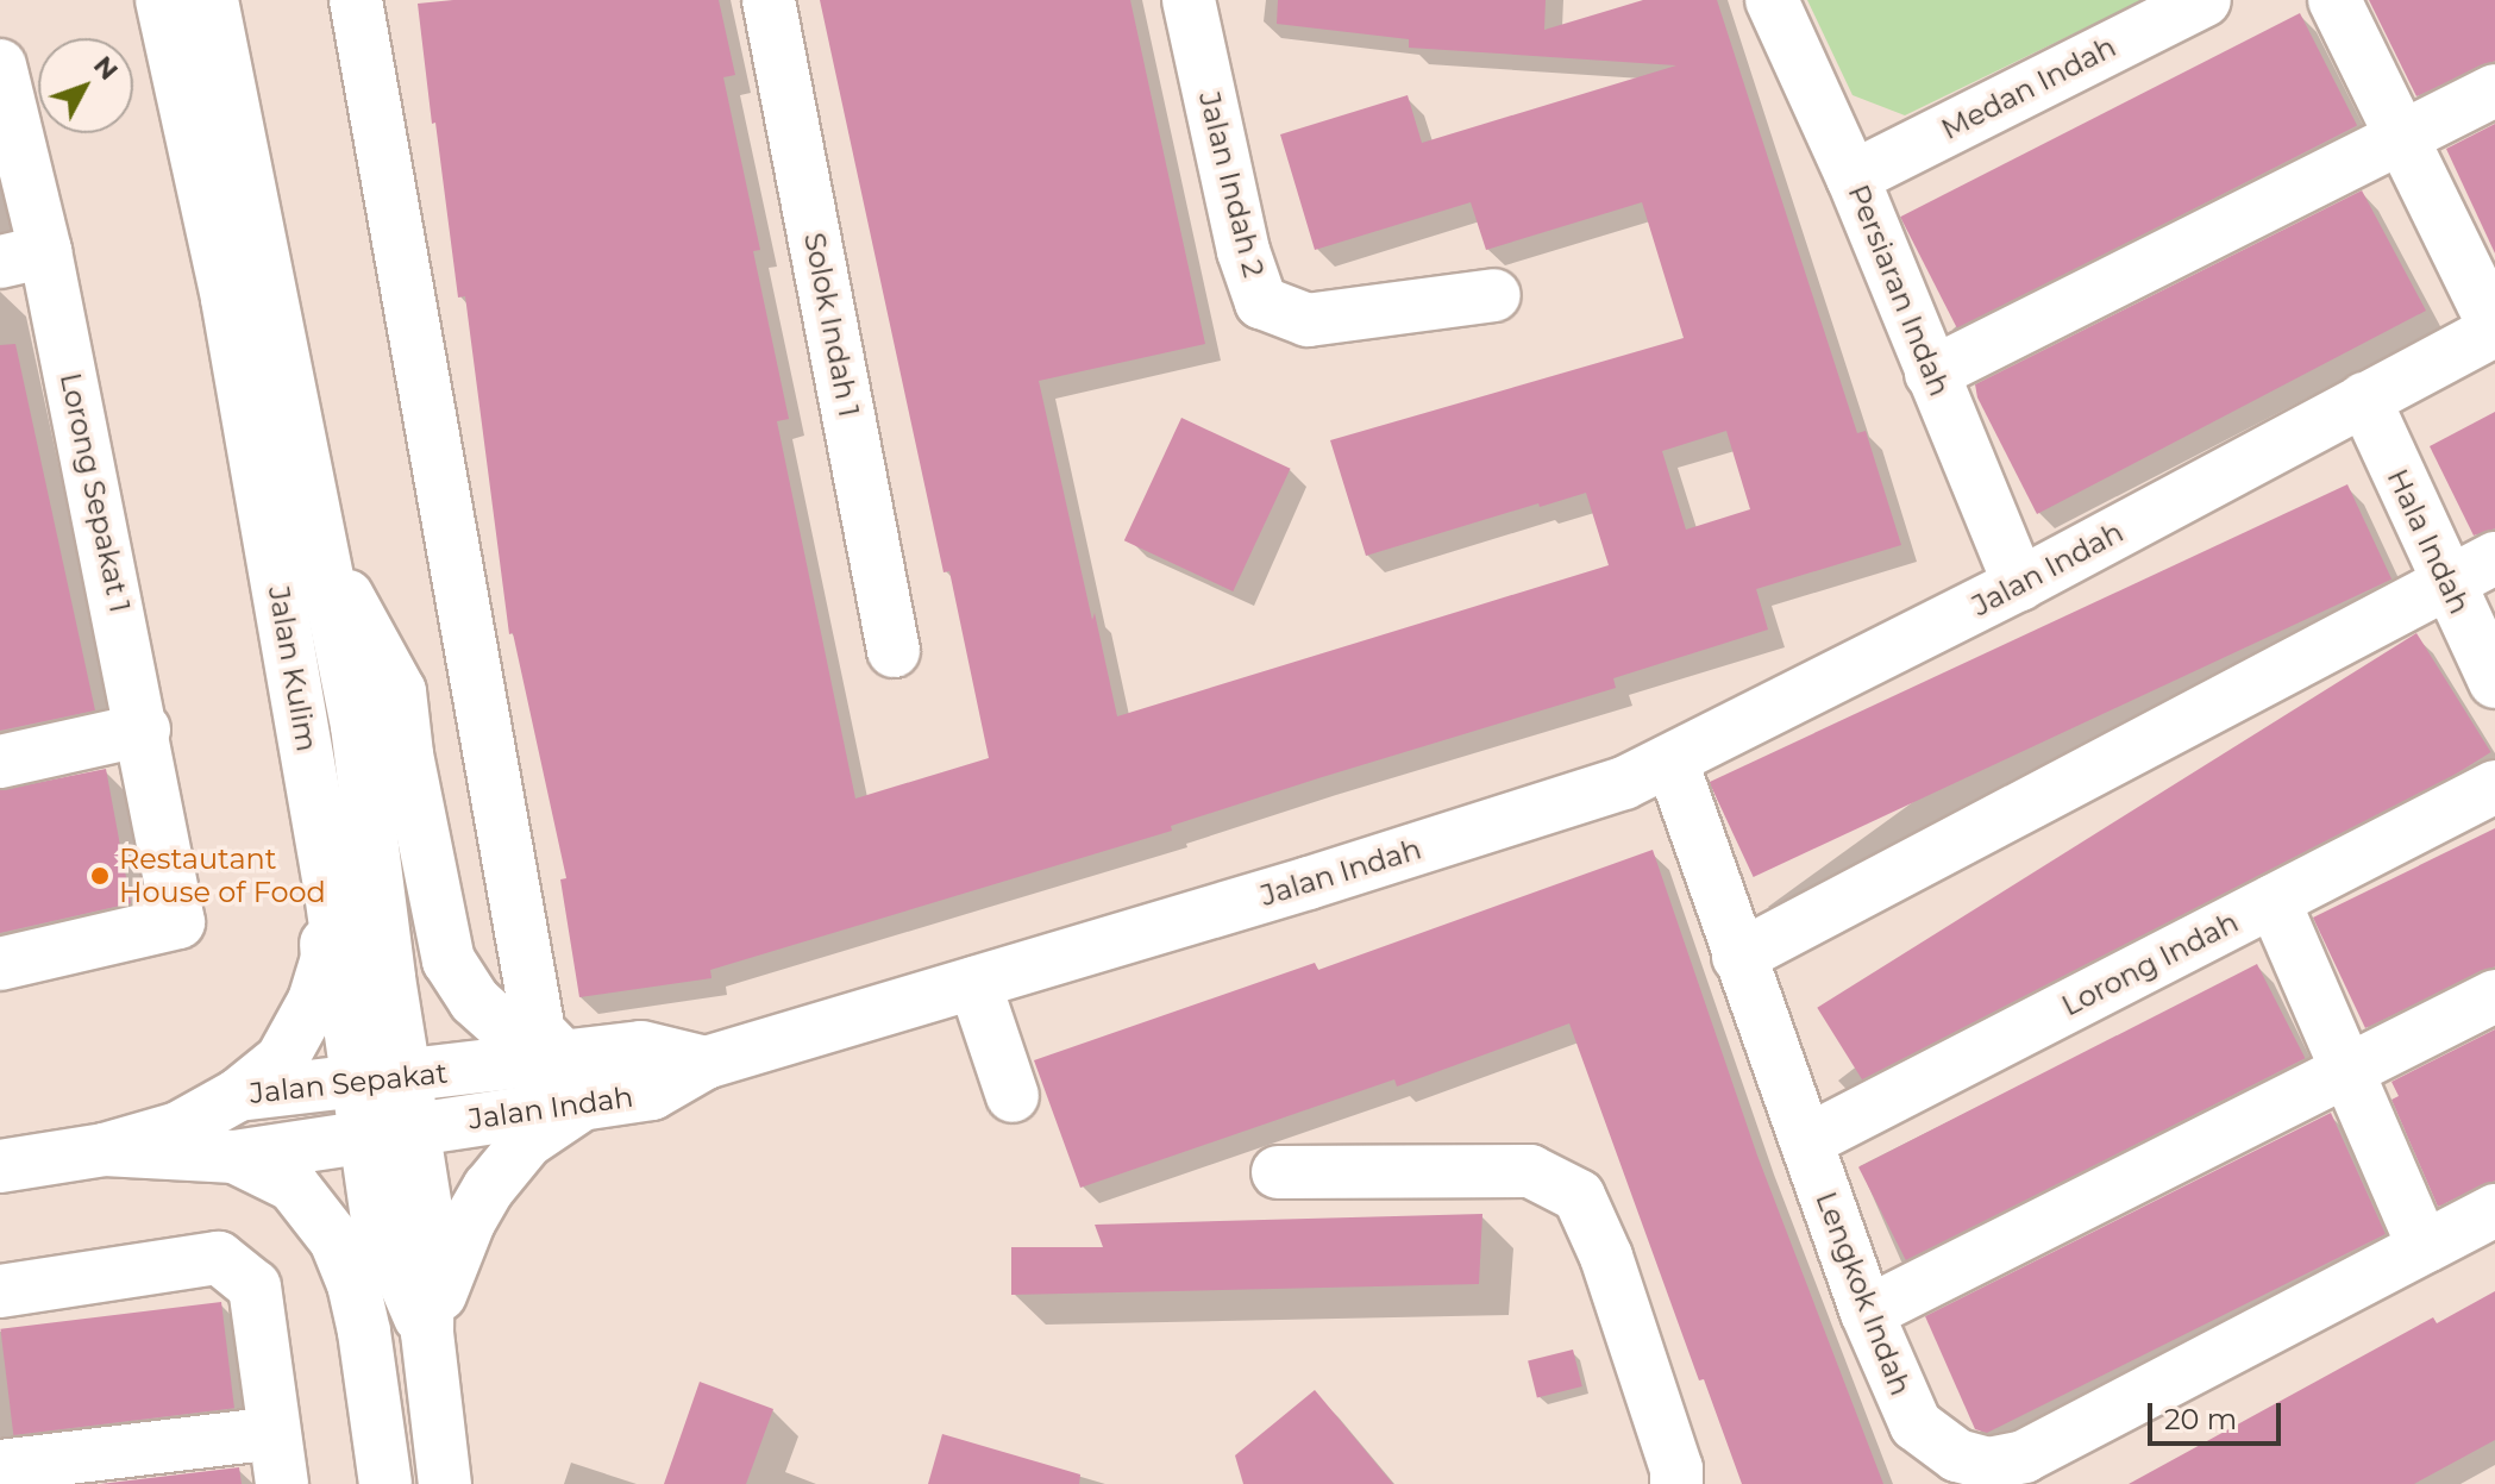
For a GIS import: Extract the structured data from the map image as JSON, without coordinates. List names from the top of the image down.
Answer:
{
  "streets": {
    "street": [
      "Medan Indah",
      "Jalan Indah 2",
      "Persiaran Indah",
      "Solok Indah 1",
      "Lorong Sepakat 1",
      "Hala Indah",
      "Jalan Indah",
      "Jalan Kulim",
      "Lorong Indah",
      "Jalan Sepakat",
      "Lengkok Indah"
    ]
  },
  "crossings": [
    ["Medan Indah", "Persiaran Indah"],
    ["Persiaran Indah", "Jalan Indah"],
    ["Hala Indah", "Jalan Indah"],
    ["Jalan Indah", "Jalan Kulim"],
    ["Jalan Indah", "Jalan Sepakat"],
    ["Jalan Indah", "Lengkok Indah"],
    ["Jalan Kulim", "Jalan Sepakat"],
    ["Lorong Indah", "Lengkok Indah"]
  ],
  "places": ["Restautant House of Food"],
  "scale_bar": "20 m",
  "north": "top right"
}
